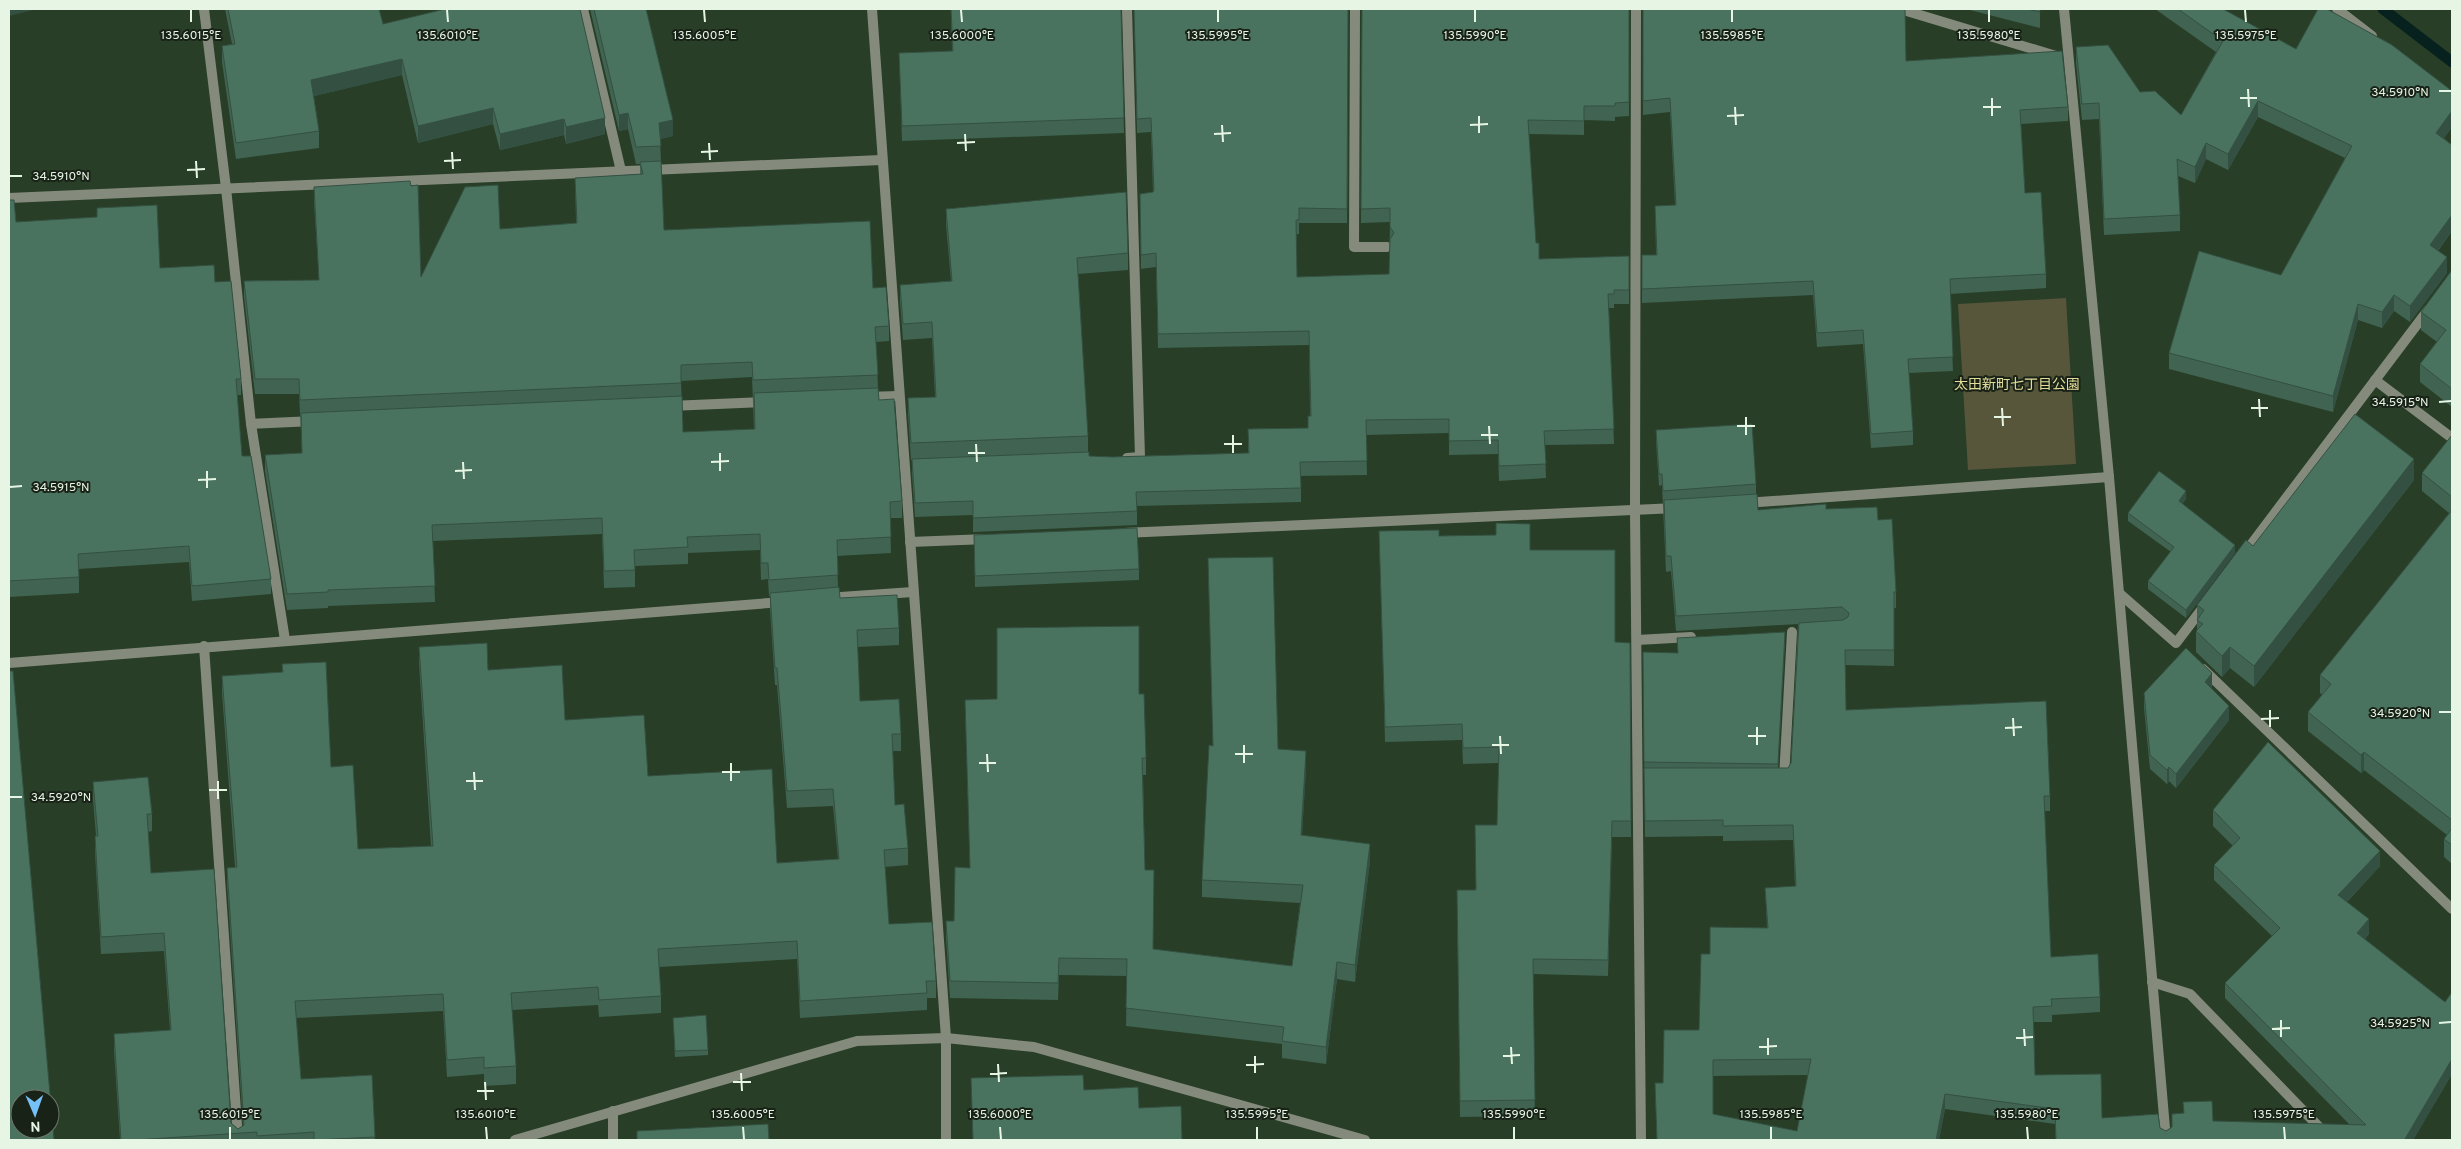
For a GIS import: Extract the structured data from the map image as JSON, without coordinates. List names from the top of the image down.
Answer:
{
  "parks": ["太田新町七丁目公園"],
  "north": "bottom",
  "coordinates": [
    "135.6015°E",
    "135.6010°E",
    "135.6005°E",
    "135.6000°E",
    "135.5995°E",
    "135.5990°E",
    "135.5985°E",
    "135.5980°E",
    "135.5975°E",
    "34.5910°N",
    "34.5915°N",
    "34.5920°N",
    "34.5925°N"
  ]
}
